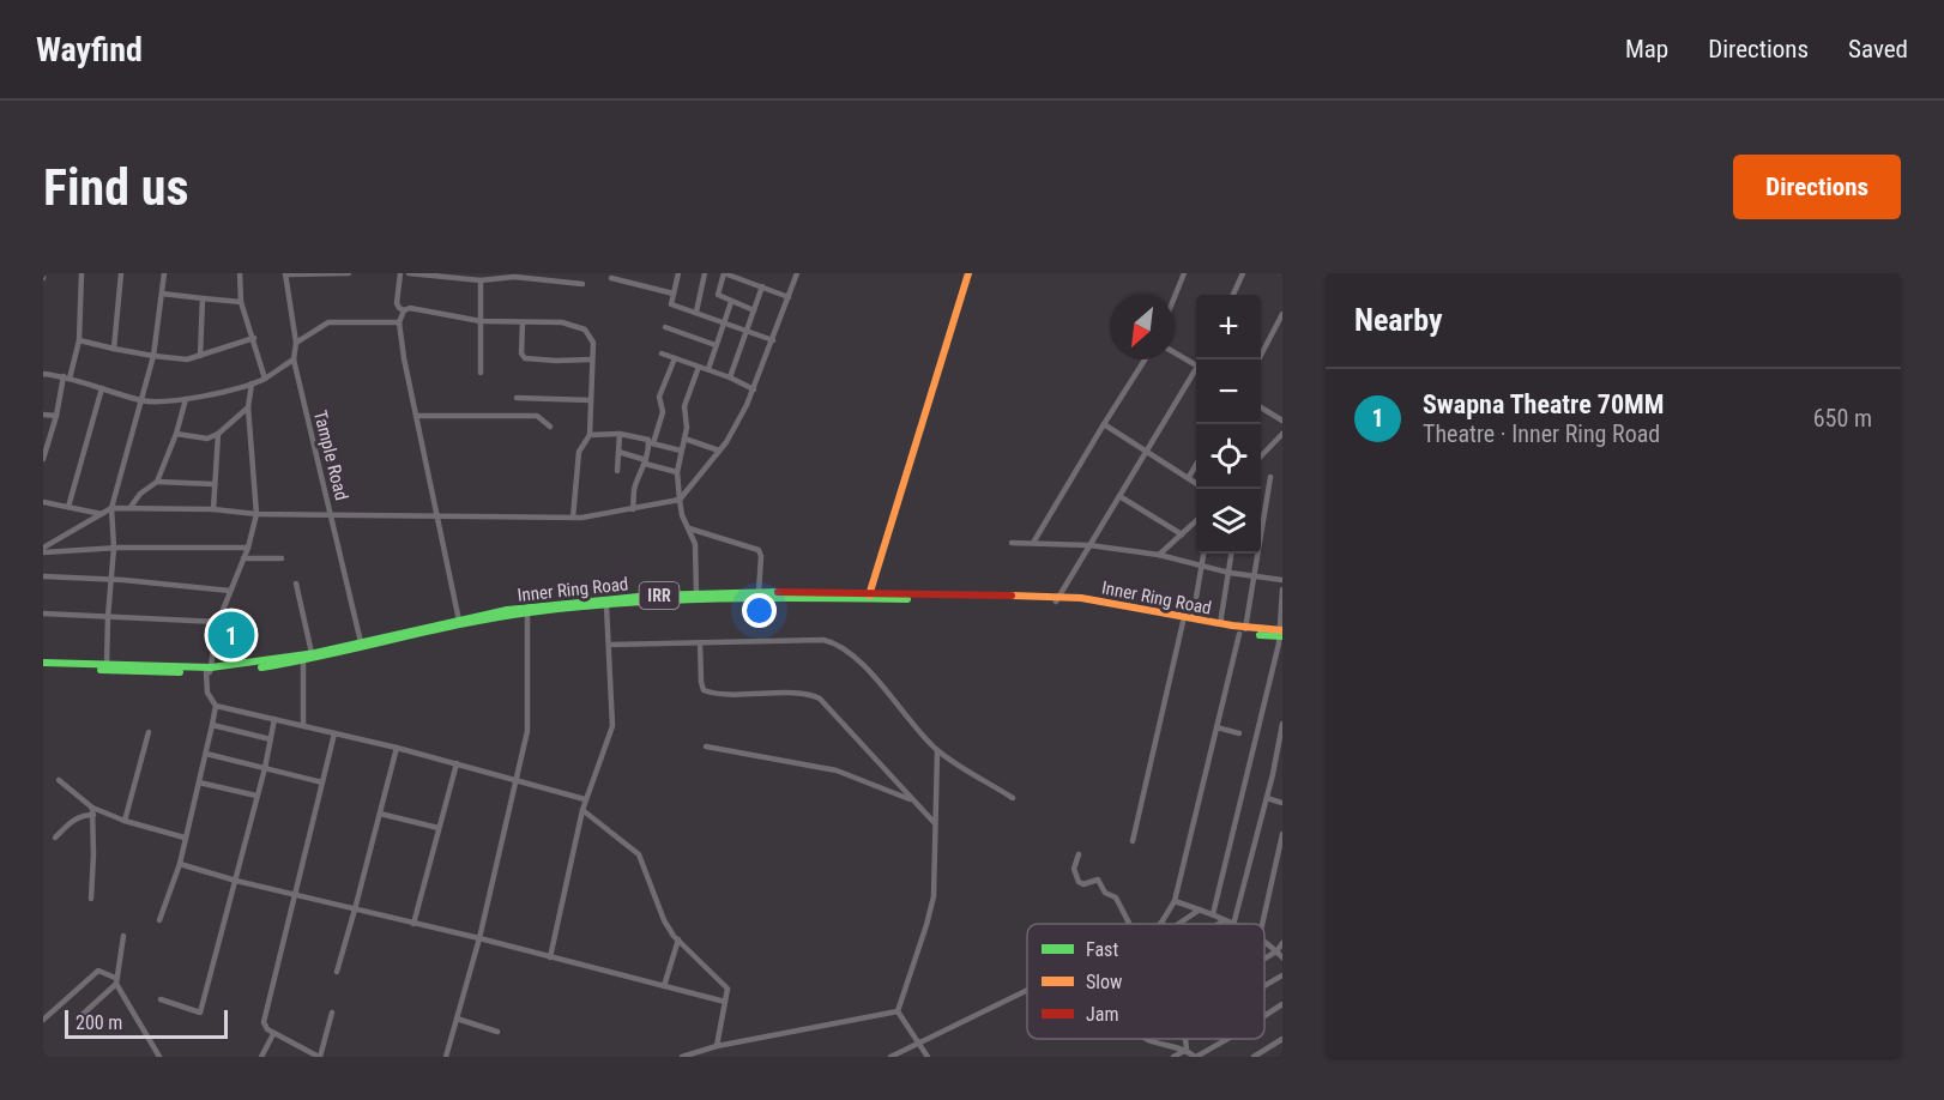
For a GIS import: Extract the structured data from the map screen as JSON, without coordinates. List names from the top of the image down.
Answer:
{
  "streets": {
    "main road": ["Inner Ring Road", "IRR"],
    "street": ["Tample Road"]
  },
  "crossings": [
    ["Tample Road", "Inner Ring Road"]
  ],
  "legend": ["Fast", "Slow", "Jam"],
  "scale_bar": "200 m",
  "north": "bottom left",
  "page": {
    "header": "Wayfind",
    "nav": ["Map", "Directions", "Saved"],
    "buttons": "Directions",
    "title": "Find us",
    "heading": "Nearby",
    "map_buttons": ["+", "−"],
    "list": [
      {
        "mark": "1",
        "name": "Swapna Theatre 70MM",
        "note": "Theatre · Inner Ring Road",
        "value": "650 m"
      }
    ],
    "pins": "1",
    "scale": "200 m"
  }
}
